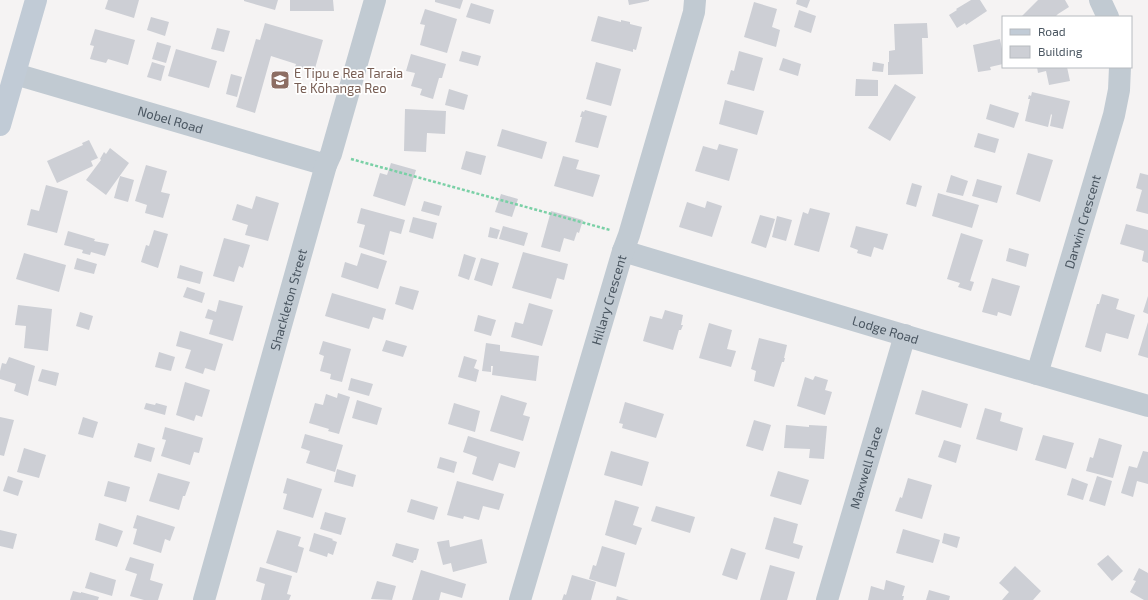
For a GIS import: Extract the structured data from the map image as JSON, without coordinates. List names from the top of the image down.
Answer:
{
  "streets": {
    "street": [
      "Nobel Road",
      "Darwin Crescent",
      "Shackleton Street",
      "Hillary Crescent",
      "Lodge Road",
      "Maxwell Place"
    ]
  },
  "crossings": [
    ["Nobel Road", "Shackleton Street"],
    ["Darwin Crescent", "Lodge Road"],
    ["Hillary Crescent", "Lodge Road"],
    ["Lodge Road", "Maxwell Place"]
  ],
  "places": {
    "school or university": ["E Tipu e Rea Taraia Te Kōhanga Reo"]
  },
  "legend": ["Road", "Building"]
}
